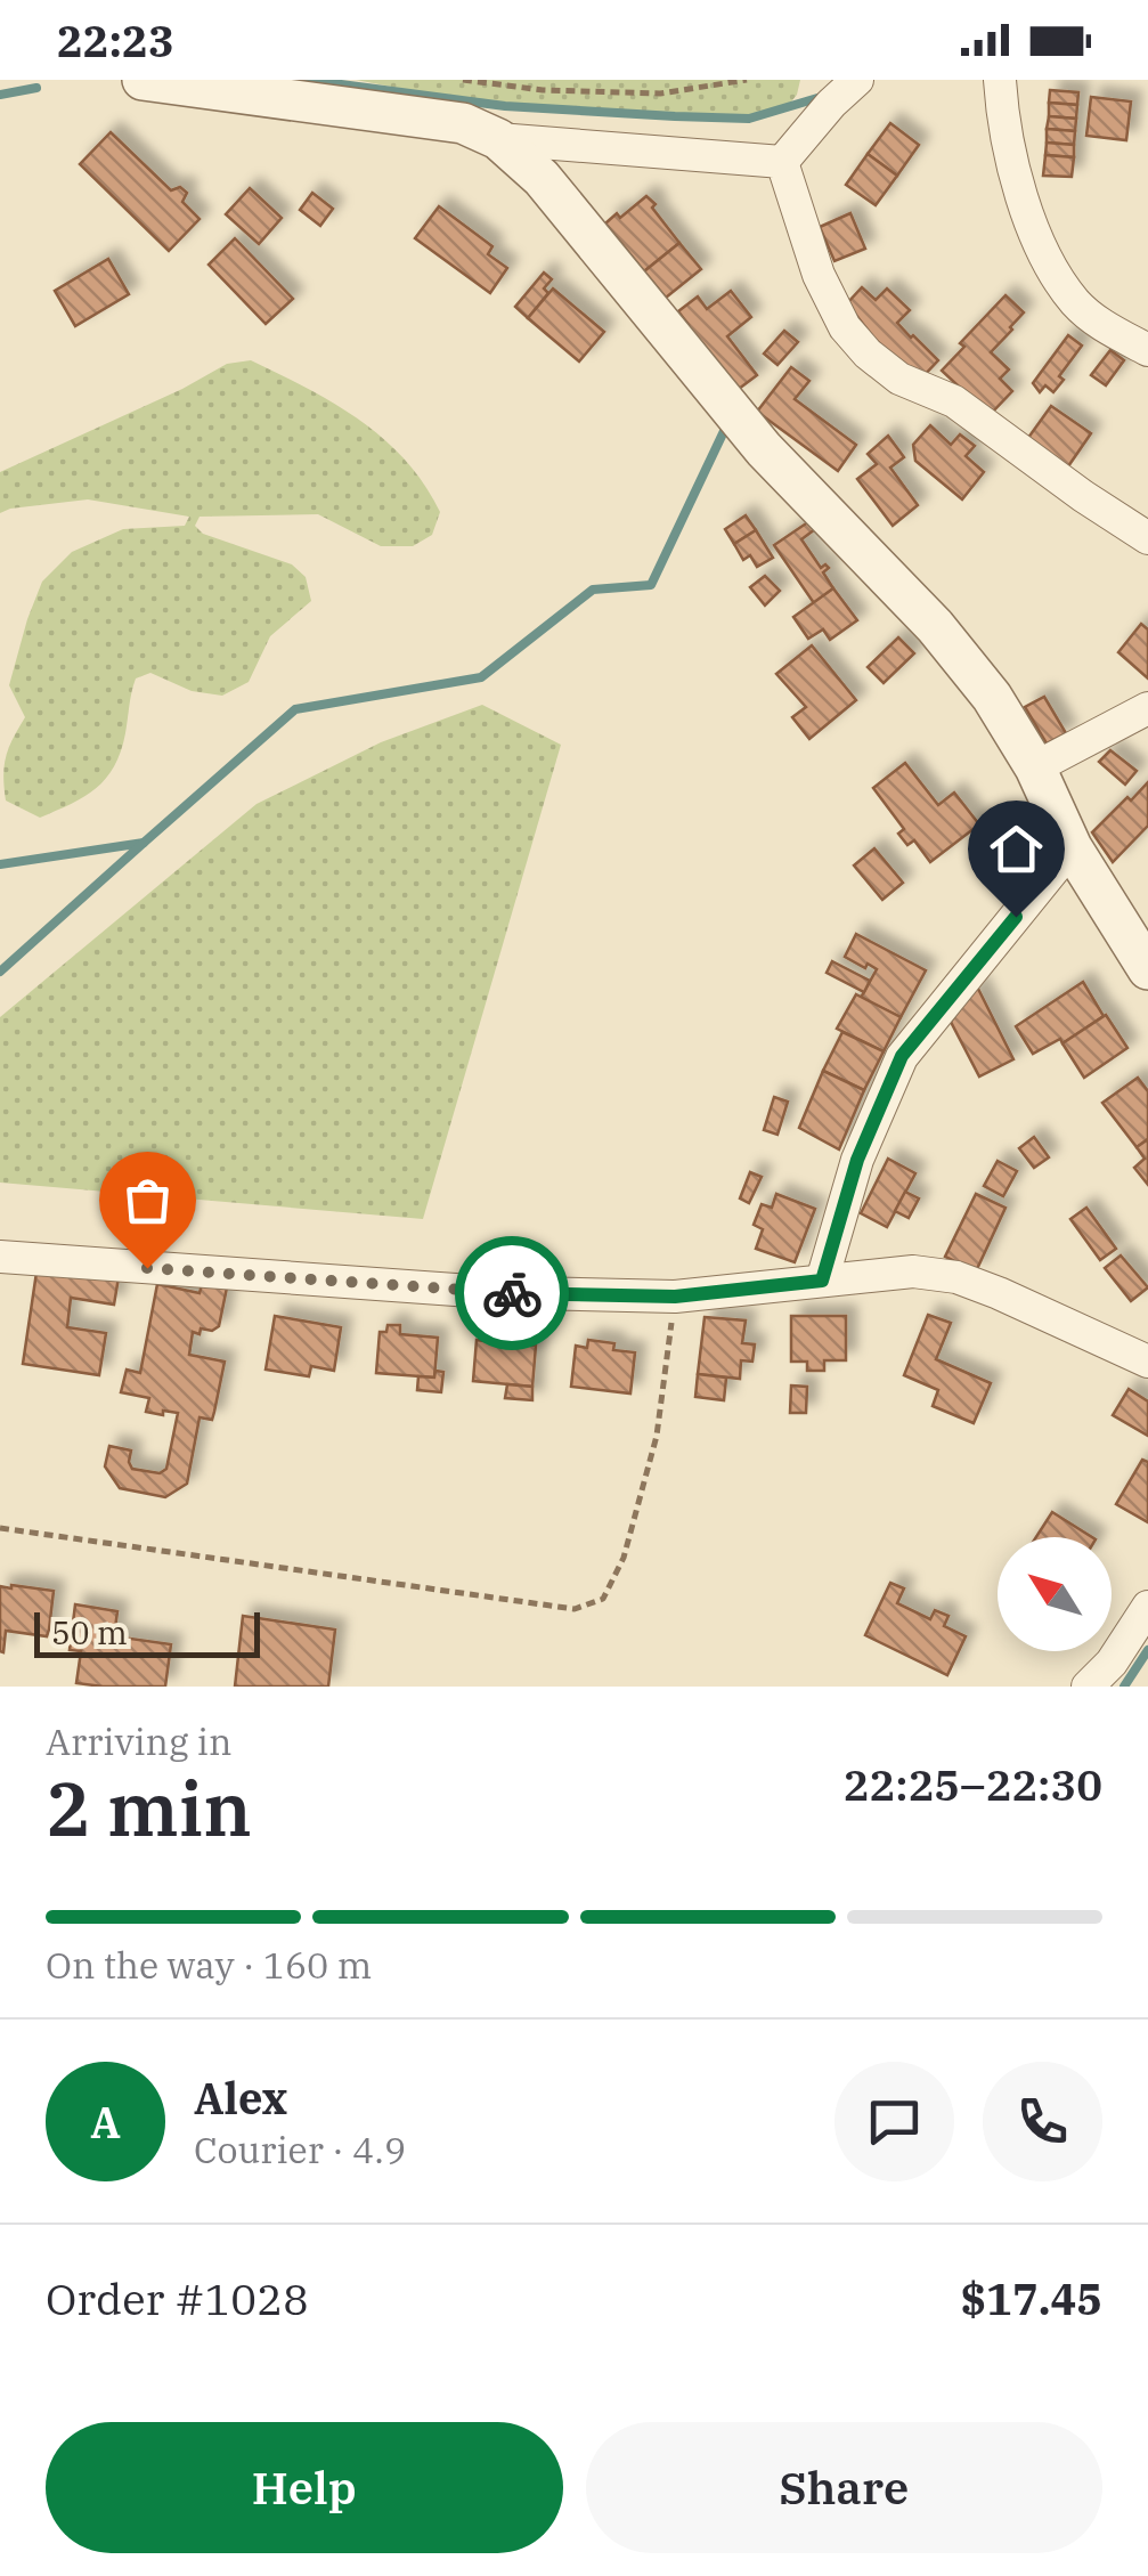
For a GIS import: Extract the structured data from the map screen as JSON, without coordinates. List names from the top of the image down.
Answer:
{
  "scale_bar": "50 m",
  "north": "top left",
  "page": {
    "status": "22:23",
    "scale": "50 m",
    "heading": ["2 min", "Arriving in", "22:25–22:30"],
    "panel": [
      "Alex",
      "Courier · 4.9",
      "Order #1028",
      "$17.45"
    ],
    "bar": "On the way · 160 m",
    "round": "A",
    "buttons": ["Help", "Share"]
  }
}
